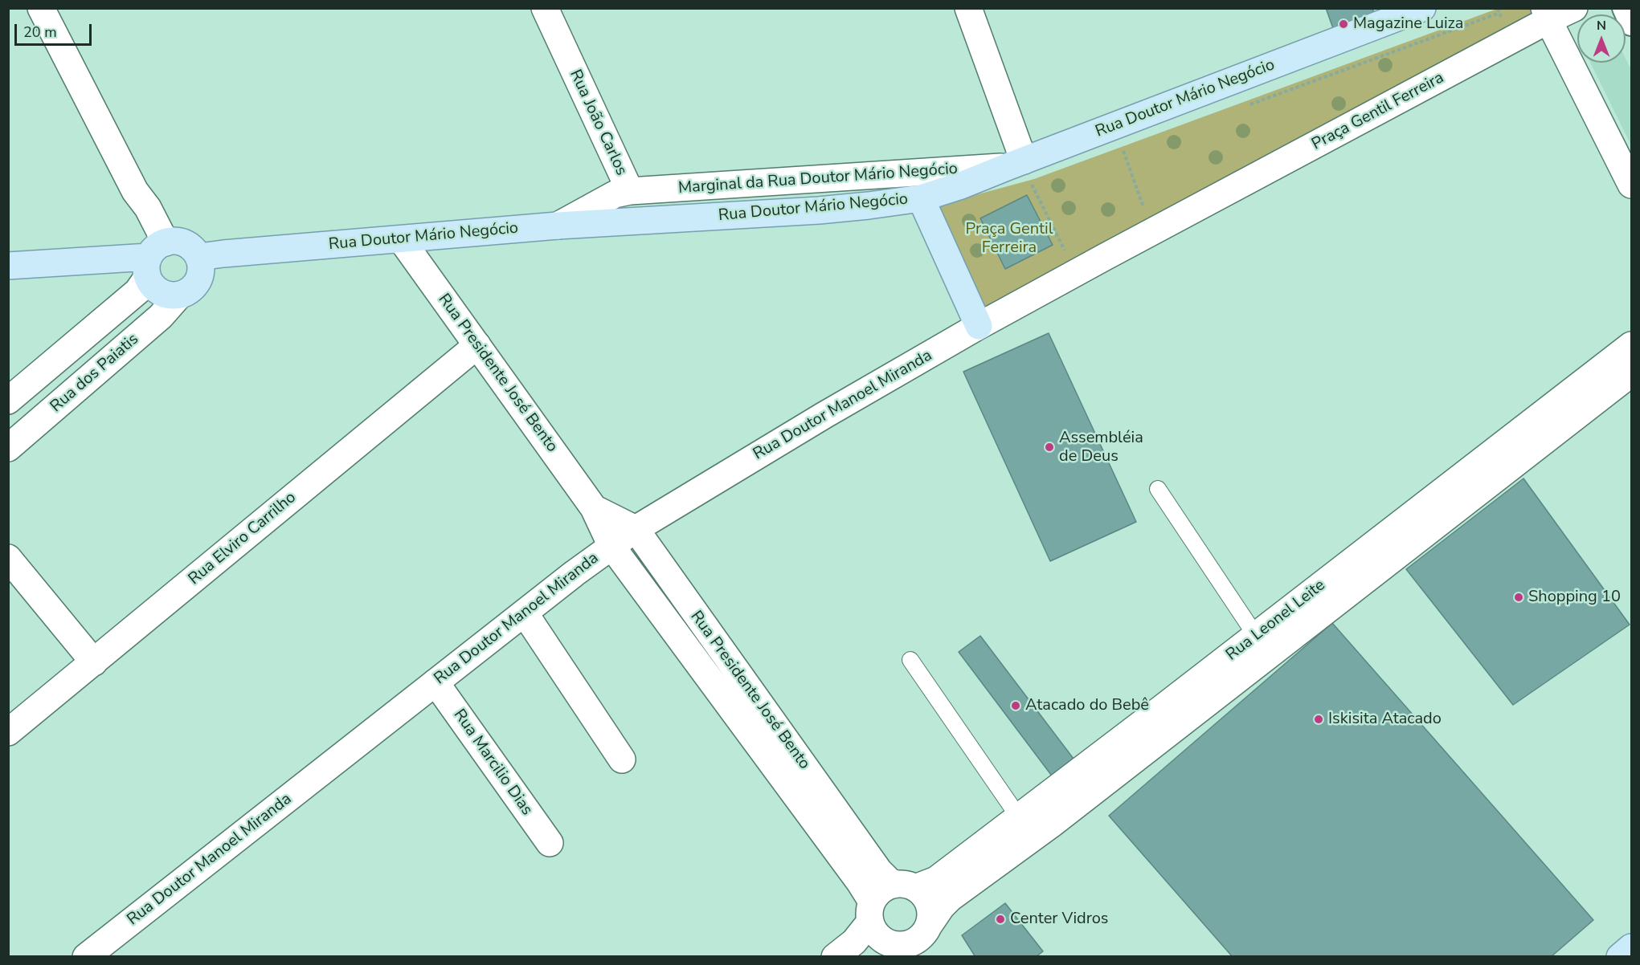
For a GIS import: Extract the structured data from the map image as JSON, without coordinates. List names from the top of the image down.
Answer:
{
  "streets": {
    "main road": ["Rua Doutor Mário Negócio"],
    "street": [
      "Praça Gentil Ferreira",
      "Rua João Carlos",
      "Marginal da Rua Doutor Mário Negócio",
      "Rua dos Paiatis",
      "Rua Presidente José Bento",
      "Rua Doutor Manoel Miranda",
      "Rua Elviro Carrilho",
      "Rua Leonel Leite",
      "Rua Marcilio Dias"
    ]
  },
  "crossings": [
    ["Rua Doutor Mário Negócio", "Rua João Carlos"],
    ["Rua Doutor Mário Negócio", "Marginal da Rua Doutor Mário Negócio"],
    ["Rua Doutor Mário Negócio", "Rua dos Paiatis"],
    ["Rua Doutor Mário Negócio", "Rua Presidente José Bento"],
    ["Praça Gentil Ferreira", "Rua Doutor Manoel Miranda"],
    ["Rua João Carlos", "Marginal da Rua Doutor Mário Negócio"],
    ["Rua Presidente José Bento", "Rua Doutor Manoel Miranda"],
    ["Rua Presidente José Bento", "Rua Elviro Carrilho"],
    ["Rua Presidente José Bento", "Rua Leonel Leite"],
    ["Rua Doutor Manoel Miranda", "Rua Marcilio Dias"]
  ],
  "parks": ["Praça Gentil Ferreira"],
  "places": [
    "Magazine Luiza",
    "Assembléia de Deus",
    "Shopping 10",
    "Atacado do Bebê",
    "Iskisita Atacado",
    "Center Vidros"
  ],
  "scale_bar": "20 m",
  "north": "top"
}
